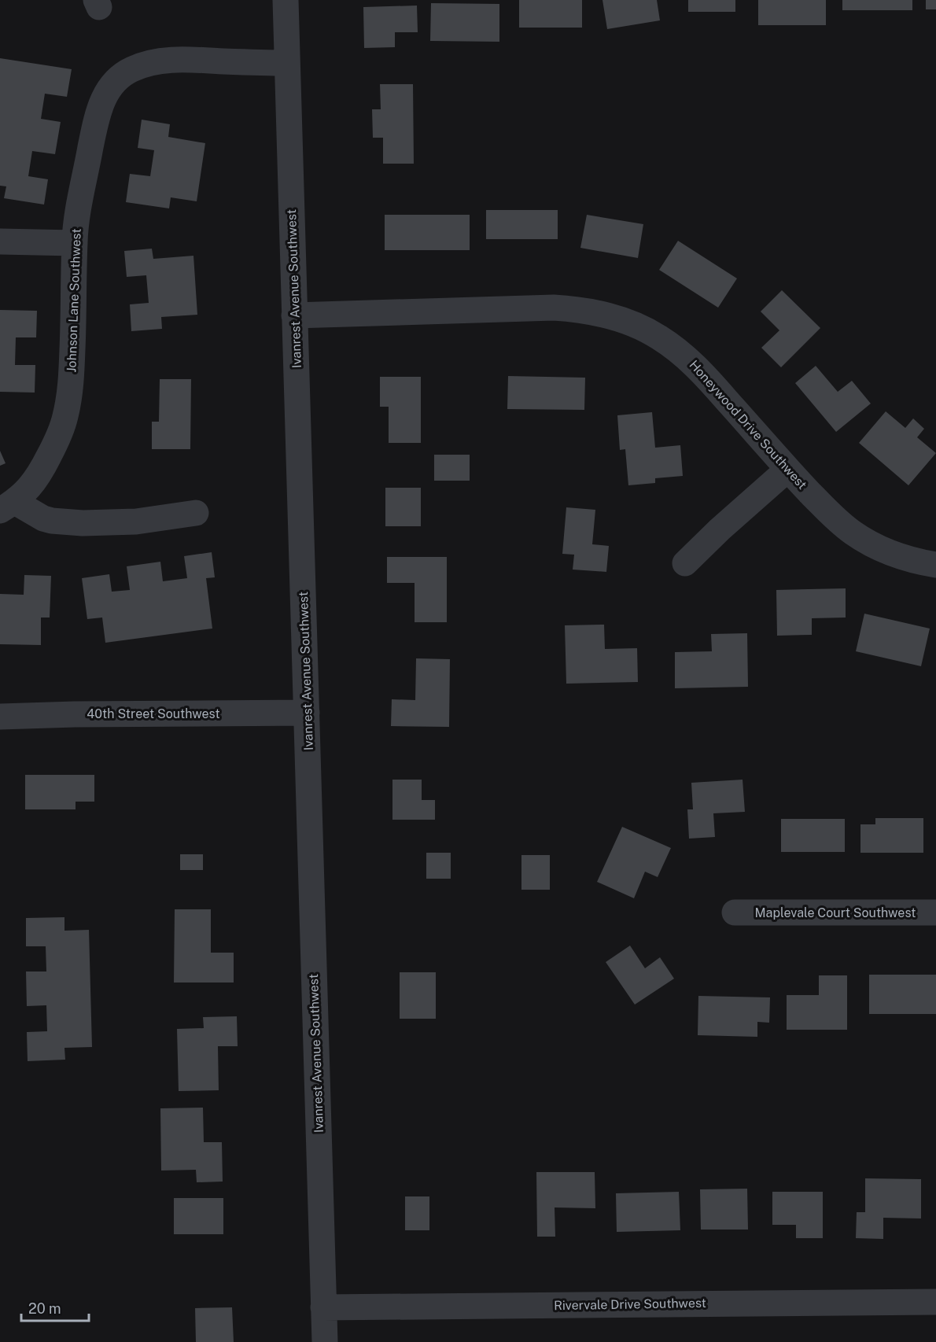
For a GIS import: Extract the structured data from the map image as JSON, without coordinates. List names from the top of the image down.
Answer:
{
  "streets": {
    "street": [
      "Ivanrest Avenue Southwest",
      "Johnson Lane Southwest",
      "Honeywood Drive Southwest",
      "40th Street Southwest",
      "Maplevale Court Southwest",
      "Rivervale Drive Southwest"
    ]
  },
  "crossings": [
    ["Ivanrest Avenue Southwest", "Johnson Lane Southwest"],
    ["Ivanrest Avenue Southwest", "Honeywood Drive Southwest"],
    ["Ivanrest Avenue Southwest", "40th Street Southwest"],
    ["Ivanrest Avenue Southwest", "Rivervale Drive Southwest"]
  ],
  "scale_bar": "20 m"
}
